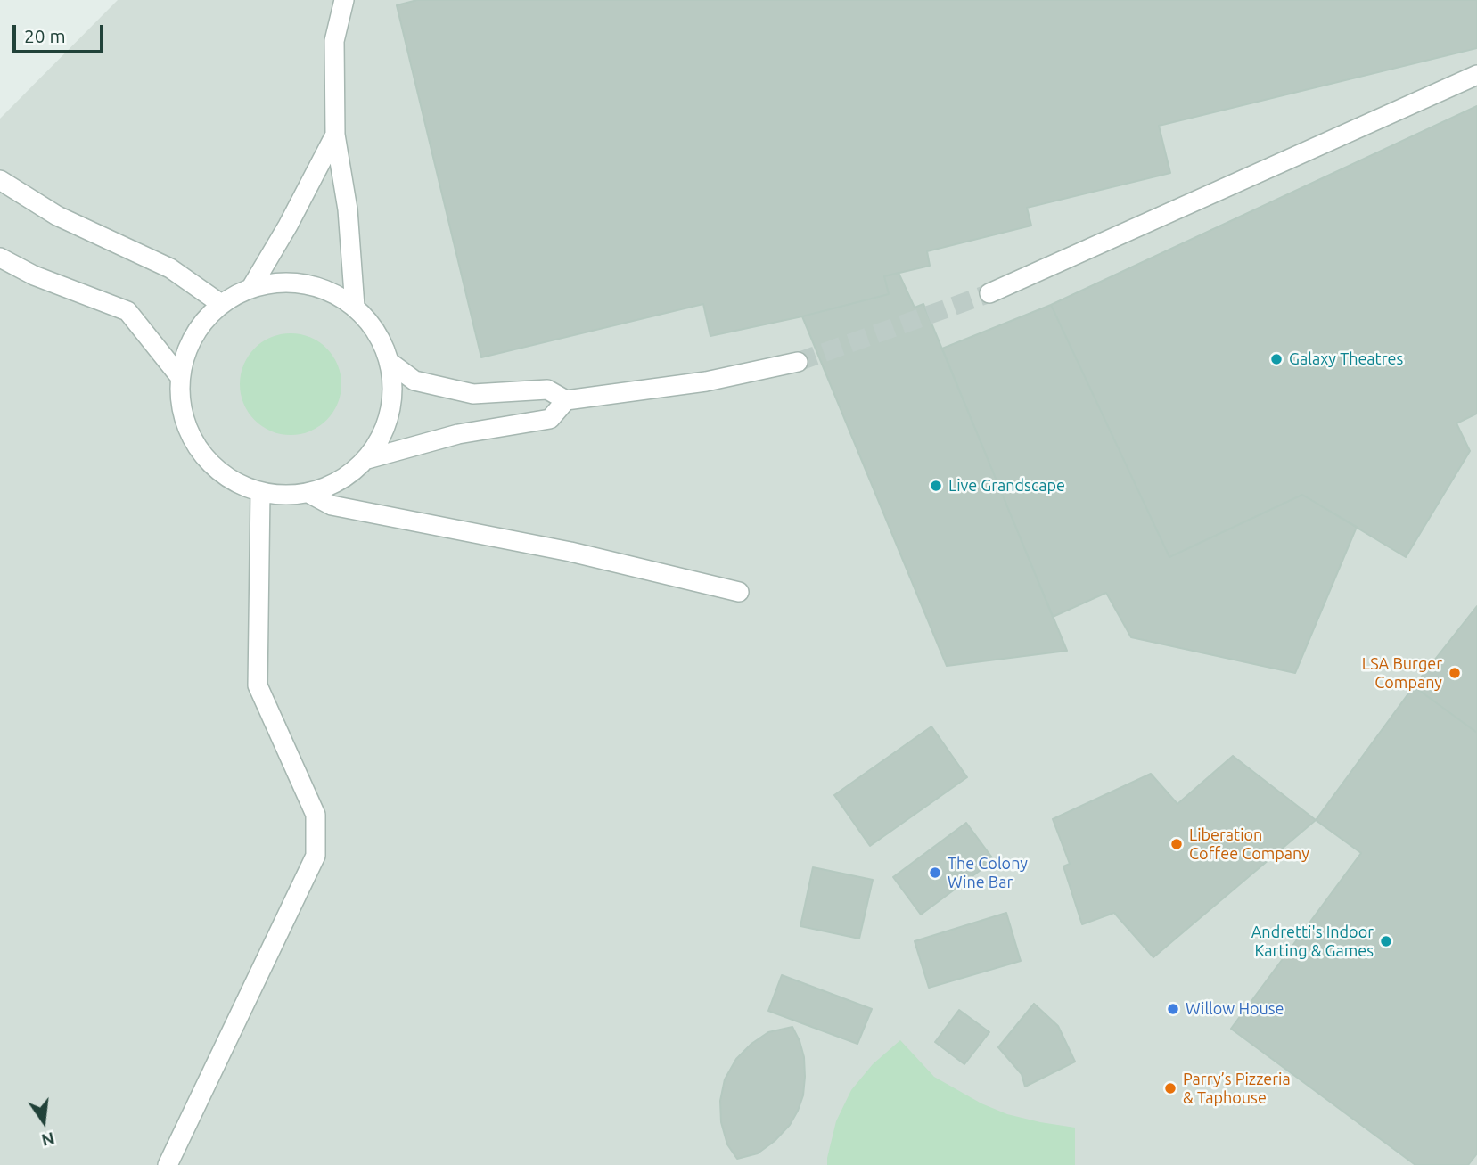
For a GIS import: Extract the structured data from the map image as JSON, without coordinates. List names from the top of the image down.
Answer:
{
  "places": [
    "Galaxy Theatres",
    "Live Grandscape",
    "LSA Burger Company",
    "Liberation Coffee Company",
    "The Colony Wine Bar",
    "Andretti's Indoor Karting & Games",
    "Willow House",
    "Parry’s Pizzeria & Taphouse"
  ],
  "scale_bar": "20 m",
  "north": "bottom"
}
